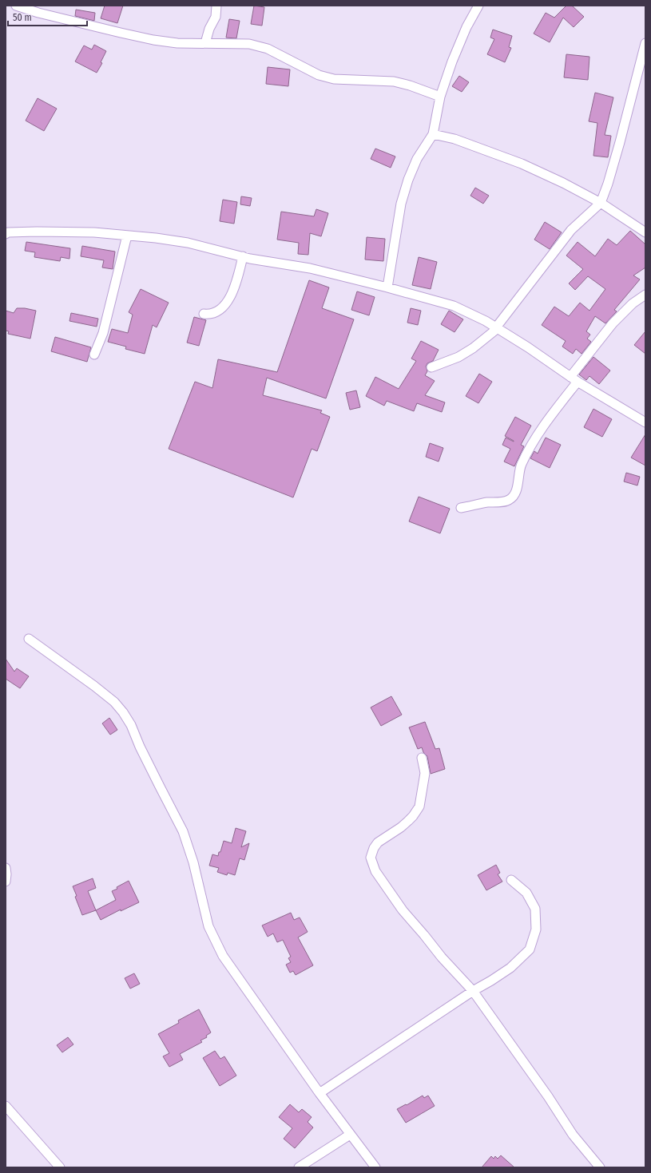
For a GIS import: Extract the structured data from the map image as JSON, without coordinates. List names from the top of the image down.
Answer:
{
  "scale_bar": "50 m"
}
